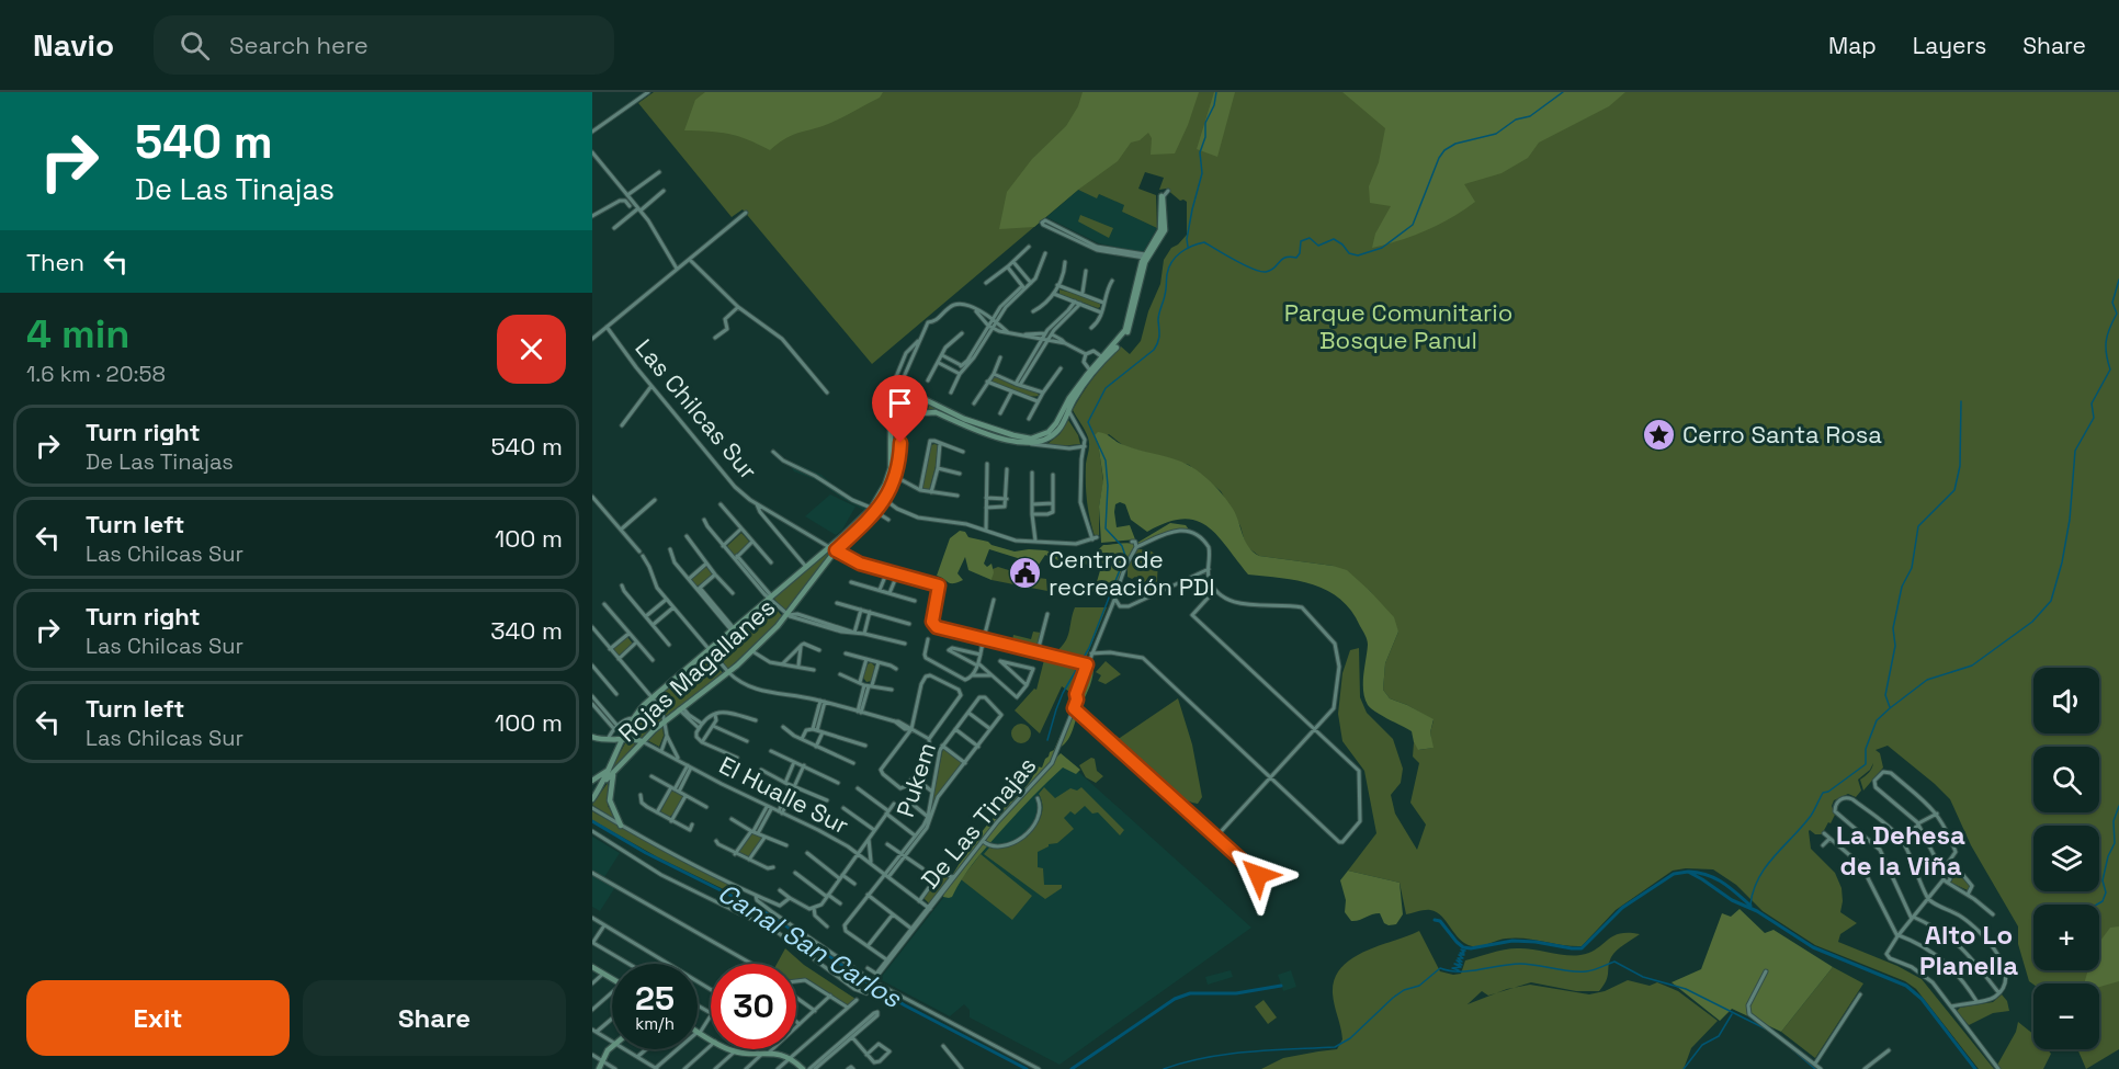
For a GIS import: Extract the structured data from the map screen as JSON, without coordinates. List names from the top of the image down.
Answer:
{
  "streets": {
    "street": [
      "Las Chilcas Sur",
      "Rojas Magallanes",
      "Pukem",
      "El Hualle Sur",
      "De Las Tinajas"
    ]
  },
  "crossings": [
    ["Las Chilcas Sur", "Rojas Magallanes"],
    ["Las Chilcas Sur", "De Las Tinajas"],
    ["Rojas Magallanes", "El Hualle Sur"],
    ["El Hualle Sur", "De Las Tinajas"]
  ],
  "districts": ["La Dehesa de la Viña", "Alto Lo Planella"],
  "water": ["Canal San Carlos"],
  "parks": ["Parque Comunitario Bosque Panul"],
  "places": {
    "place": ["Cerro Santa Rosa"],
    "public building": ["Centro de recreación PDI"]
  },
  "page": {
    "header": "Navio",
    "search": "Search here",
    "nav": ["Map", "Layers", "Share"],
    "turn": ["540 m", "De Las Tinajas"],
    "then": "Then",
    "heading": ["4 min", "1.6 km · 20:58"],
    "list": [
      {
        "name": "Turn right",
        "note": "De Las Tinajas",
        "value": "540 m"
      },
      {
        "name": "Turn left",
        "note": "Las Chilcas Sur",
        "value": "100 m"
      },
      {
        "name": "Turn right",
        "note": "Las Chilcas Sur",
        "value": "340 m"
      },
      {
        "name": "Turn left",
        "note": "Las Chilcas Sur",
        "value": "100 m"
      }
    ],
    "map_buttons": ["+", "−"],
    "speed": "25 km/h",
    "limit": "30",
    "buttons": ["Exit", "Share"]
  }
}
